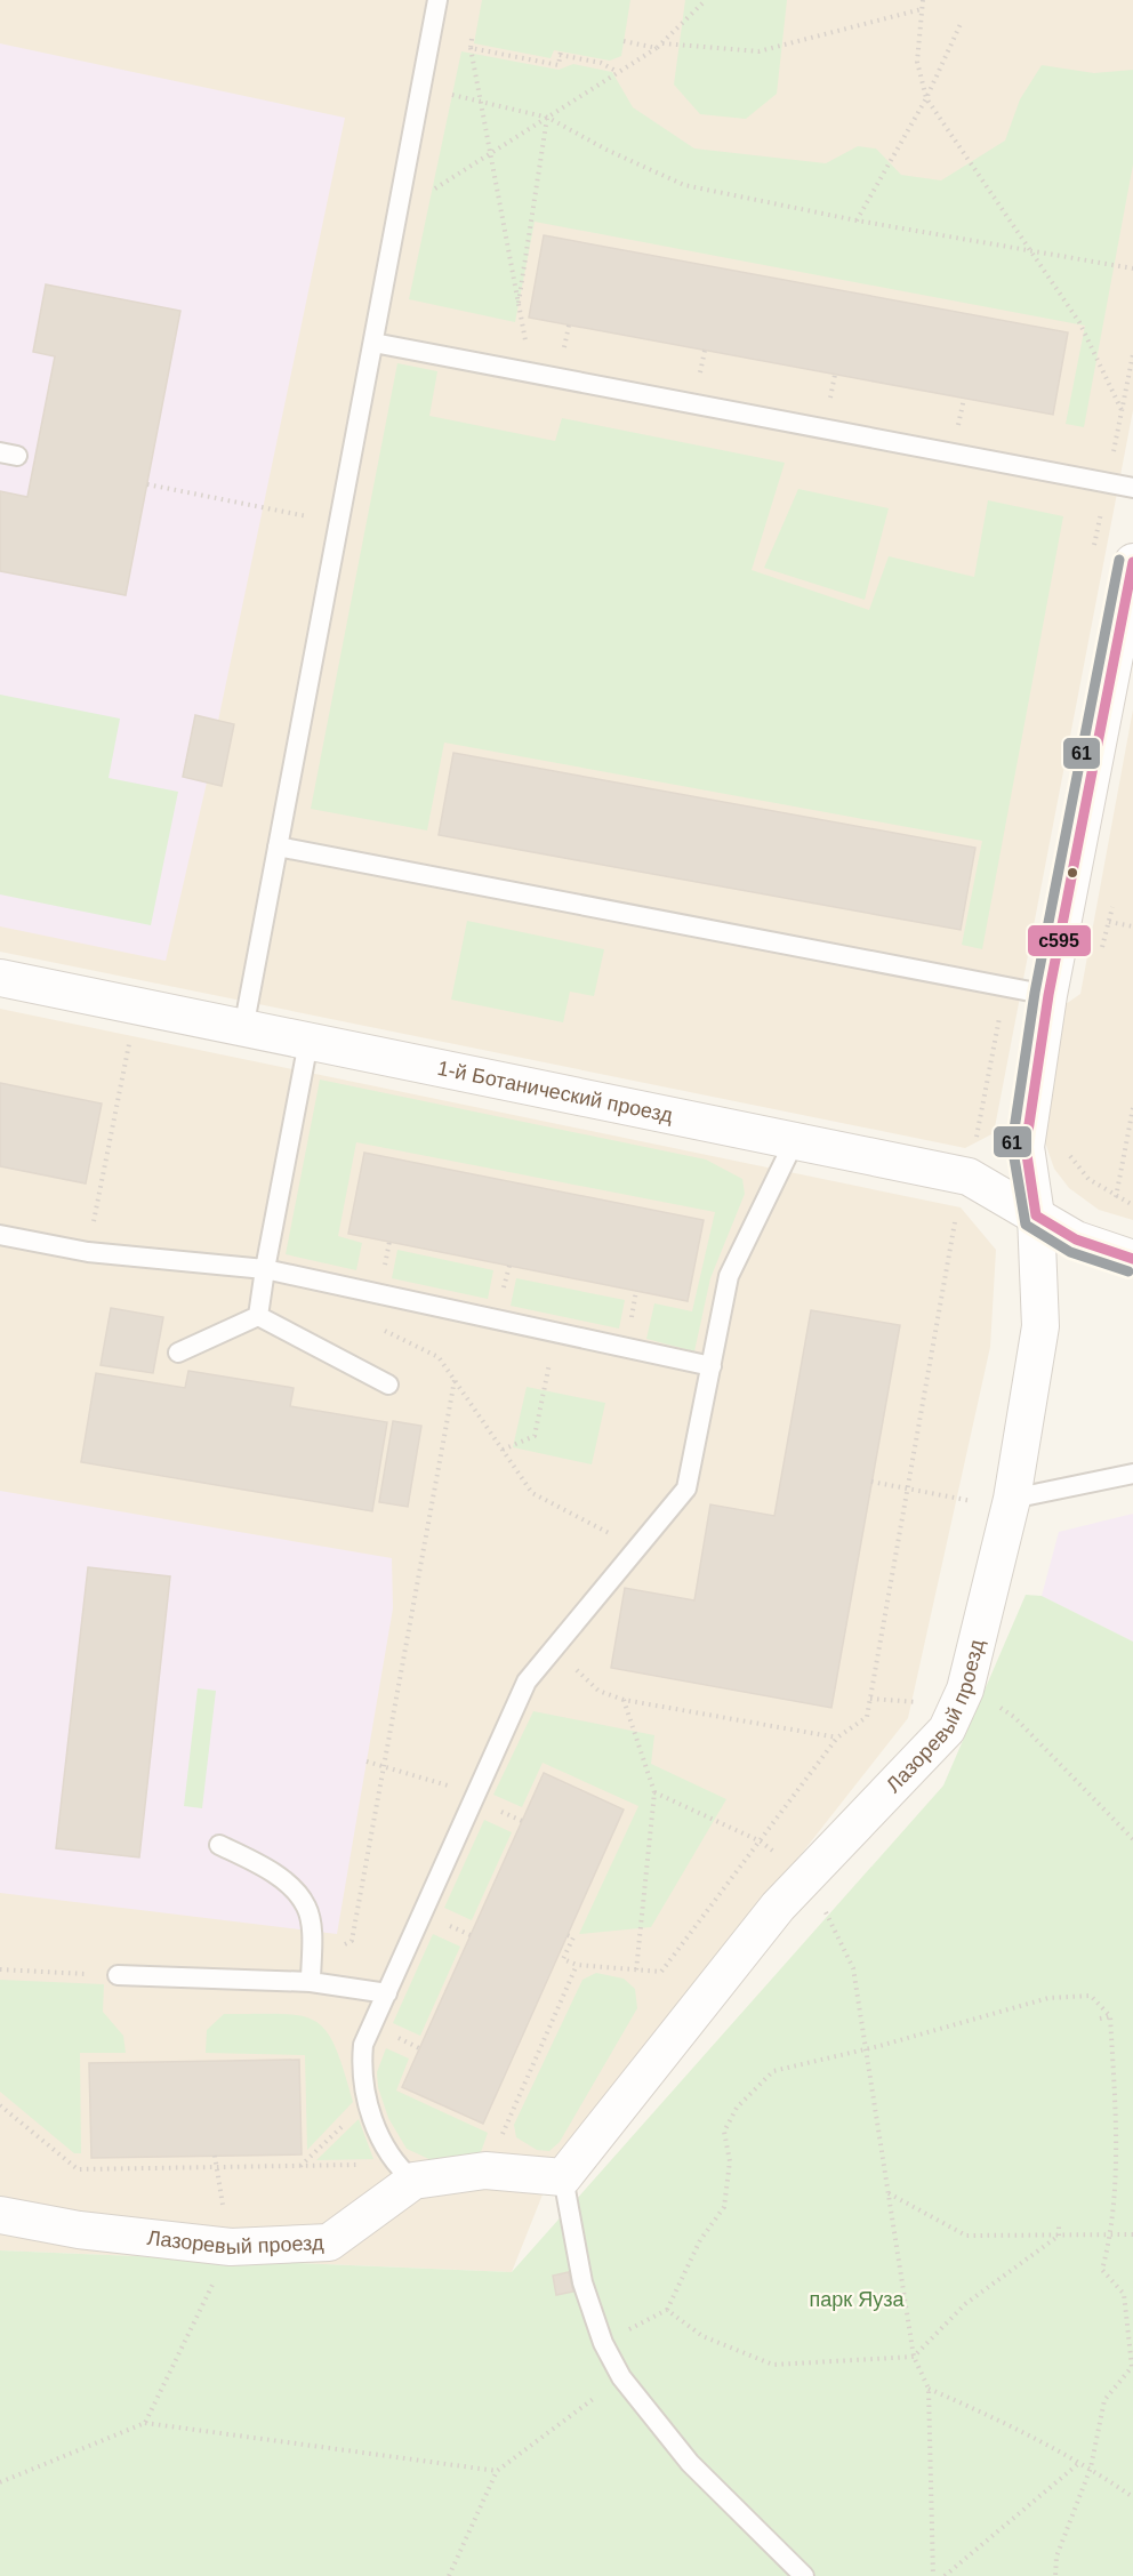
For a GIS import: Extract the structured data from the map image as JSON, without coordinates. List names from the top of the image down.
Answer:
{
  "streets": {
    "street": ["1-й Ботанический проезд", "Лазоревый проезд"]
  },
  "crossings": [
    ["1-й Ботанический проезд", "Лазоревый проезд"]
  ],
  "parks": ["парк Яуза"],
  "lines": ["transit line 61", "transit line с595"]
}
